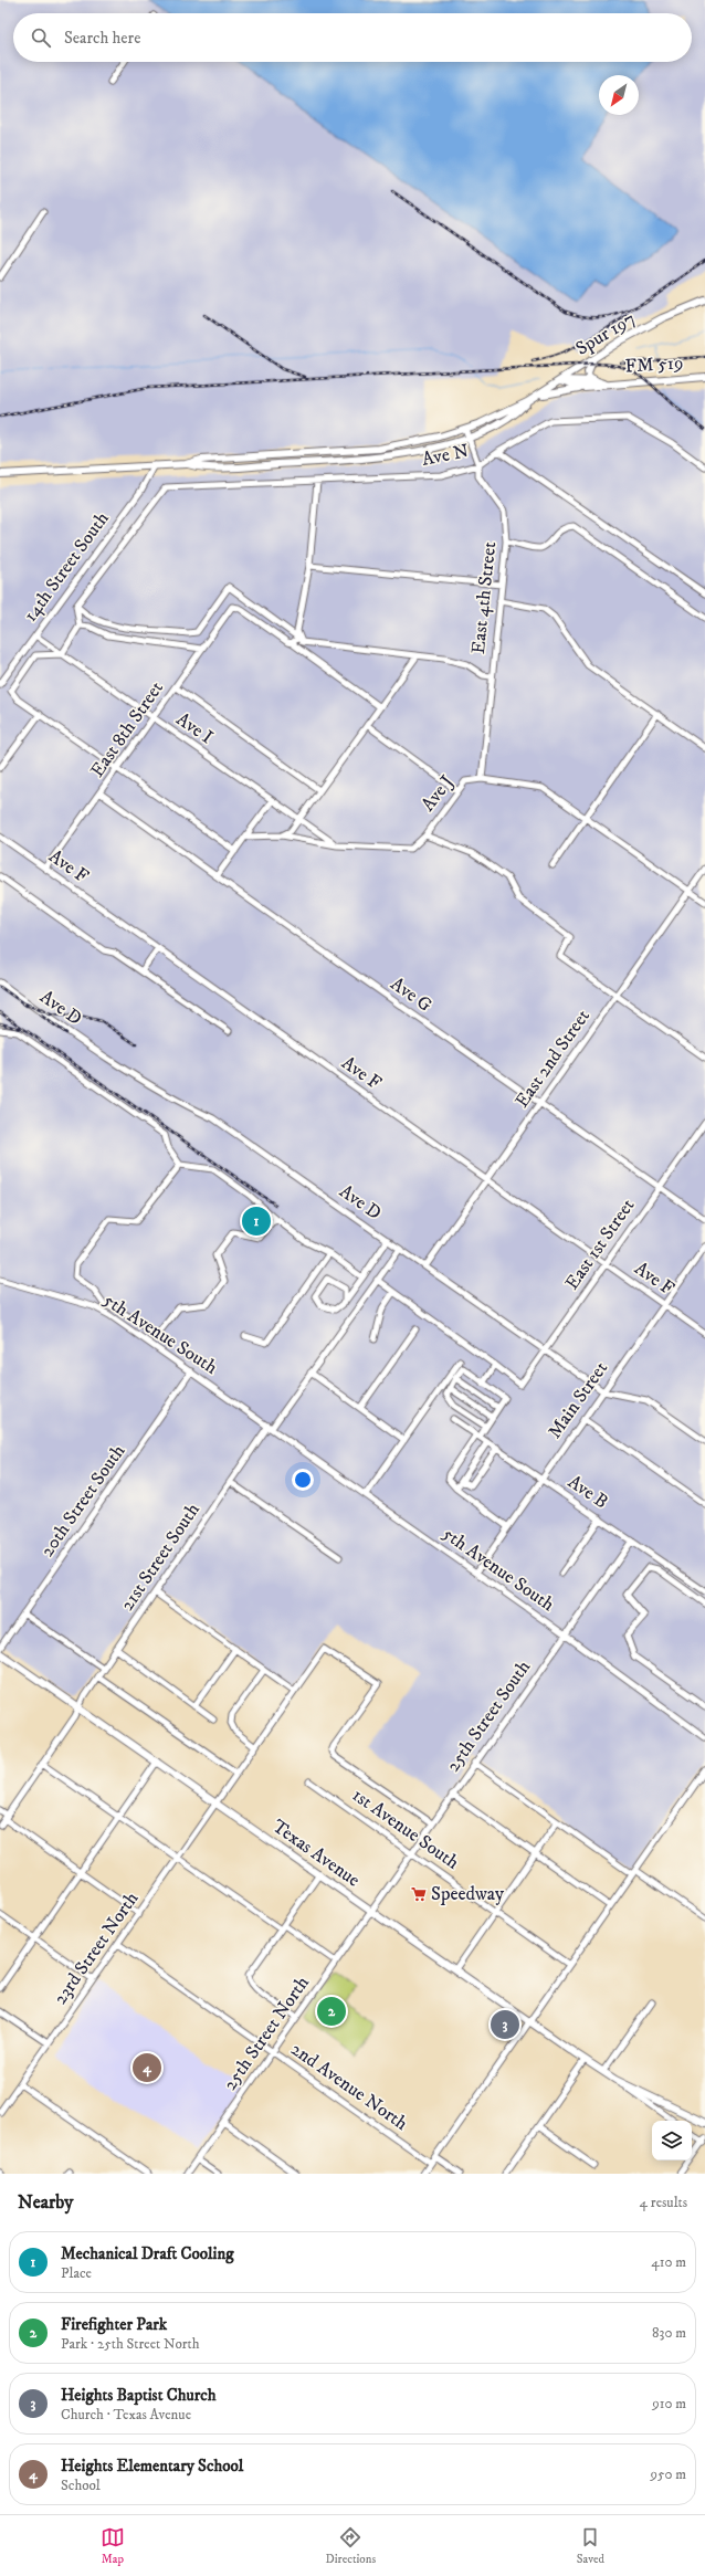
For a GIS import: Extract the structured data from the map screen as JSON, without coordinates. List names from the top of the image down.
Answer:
{
  "streets": {
    "main road": ["Spur 197", "FM 519", "Texas Avenue"],
    "street": [
      "Ave N",
      "14th Street South",
      "East 4th Street",
      "Ave I",
      "East 8th Street",
      "Ave J",
      "Ave F",
      "Ave G",
      "Ave D",
      "East 2nd Street",
      "East 1st Street",
      "5th Avenue South",
      "Main Street",
      "Ave B",
      "20th Street South",
      "21st Street South",
      "25th Street South",
      "1st Avenue South",
      "23rd Street North",
      "25th Street North",
      "2nd Avenue North"
    ]
  },
  "crossings": [
    ["Spur 197", "FM 519"],
    ["Ave N", "East 4th Street"],
    ["14th Street South", "Ave I"],
    ["East 4th Street", "Ave J"],
    ["Ave I", "East 8th Street"],
    ["Ave I", "Ave J"],
    ["East 8th Street", "Ave F"],
    ["East 8th Street", "Ave G"],
    ["Ave J", "East 2nd Street"],
    ["Ave F", "East 2nd Street"],
    ["Ave F", "East 1st Street"],
    ["Ave F", "Main Street"],
    ["Ave G", "East 2nd Street"],
    ["Ave G", "East 1st Street"],
    ["Ave D", "East 2nd Street"],
    ["Ave D", "East 1st Street"],
    ["Ave D", "Main Street"],
    ["Ave D", "21st Street South"],
    ["5th Avenue South", "Main Street"],
    ["5th Avenue South", "20th Street South"],
    ["5th Avenue South", "21st Street South"],
    ["5th Avenue South", "25th Street South"],
    ["Main Street", "Ave B"],
    ["Ave B", "25th Street South"],
    ["21st Street South", "Texas Avenue"],
    ["25th Street South", "1st Avenue South"],
    ["25th Street South", "Texas Avenue"],
    ["25th Street South", "23rd Street North"],
    ["25th Street South", "25th Street North"],
    ["Texas Avenue", "23rd Street North"],
    ["Texas Avenue", "25th Street North"],
    ["23rd Street North", "2nd Avenue North"],
    ["25th Street North", "2nd Avenue North"]
  ],
  "places": {
    "supermarket": ["Speedway"]
  },
  "north": "bottom left",
  "page": {
    "search": "Search here",
    "pins": [
      "1",
      "2",
      "3",
      "4"
    ],
    "heading": ["Nearby", "4 results"],
    "list": [
      {
        "mark": "1",
        "name": "Mechanical Draft Cooling",
        "note": "Place",
        "value": "410 m"
      },
      {
        "mark": "2",
        "name": "Firefighter Park",
        "note": "Park · 25th Street North",
        "value": "830 m"
      },
      {
        "mark": "3",
        "name": "Heights Baptist Church",
        "note": "Church · Texas Avenue",
        "value": "910 m"
      },
      {
        "mark": "4",
        "name": "Heights Elementary School",
        "note": "School",
        "value": "950 m"
      }
    ],
    "nav": ["Map", "Directions", "Saved"]
  }
}
